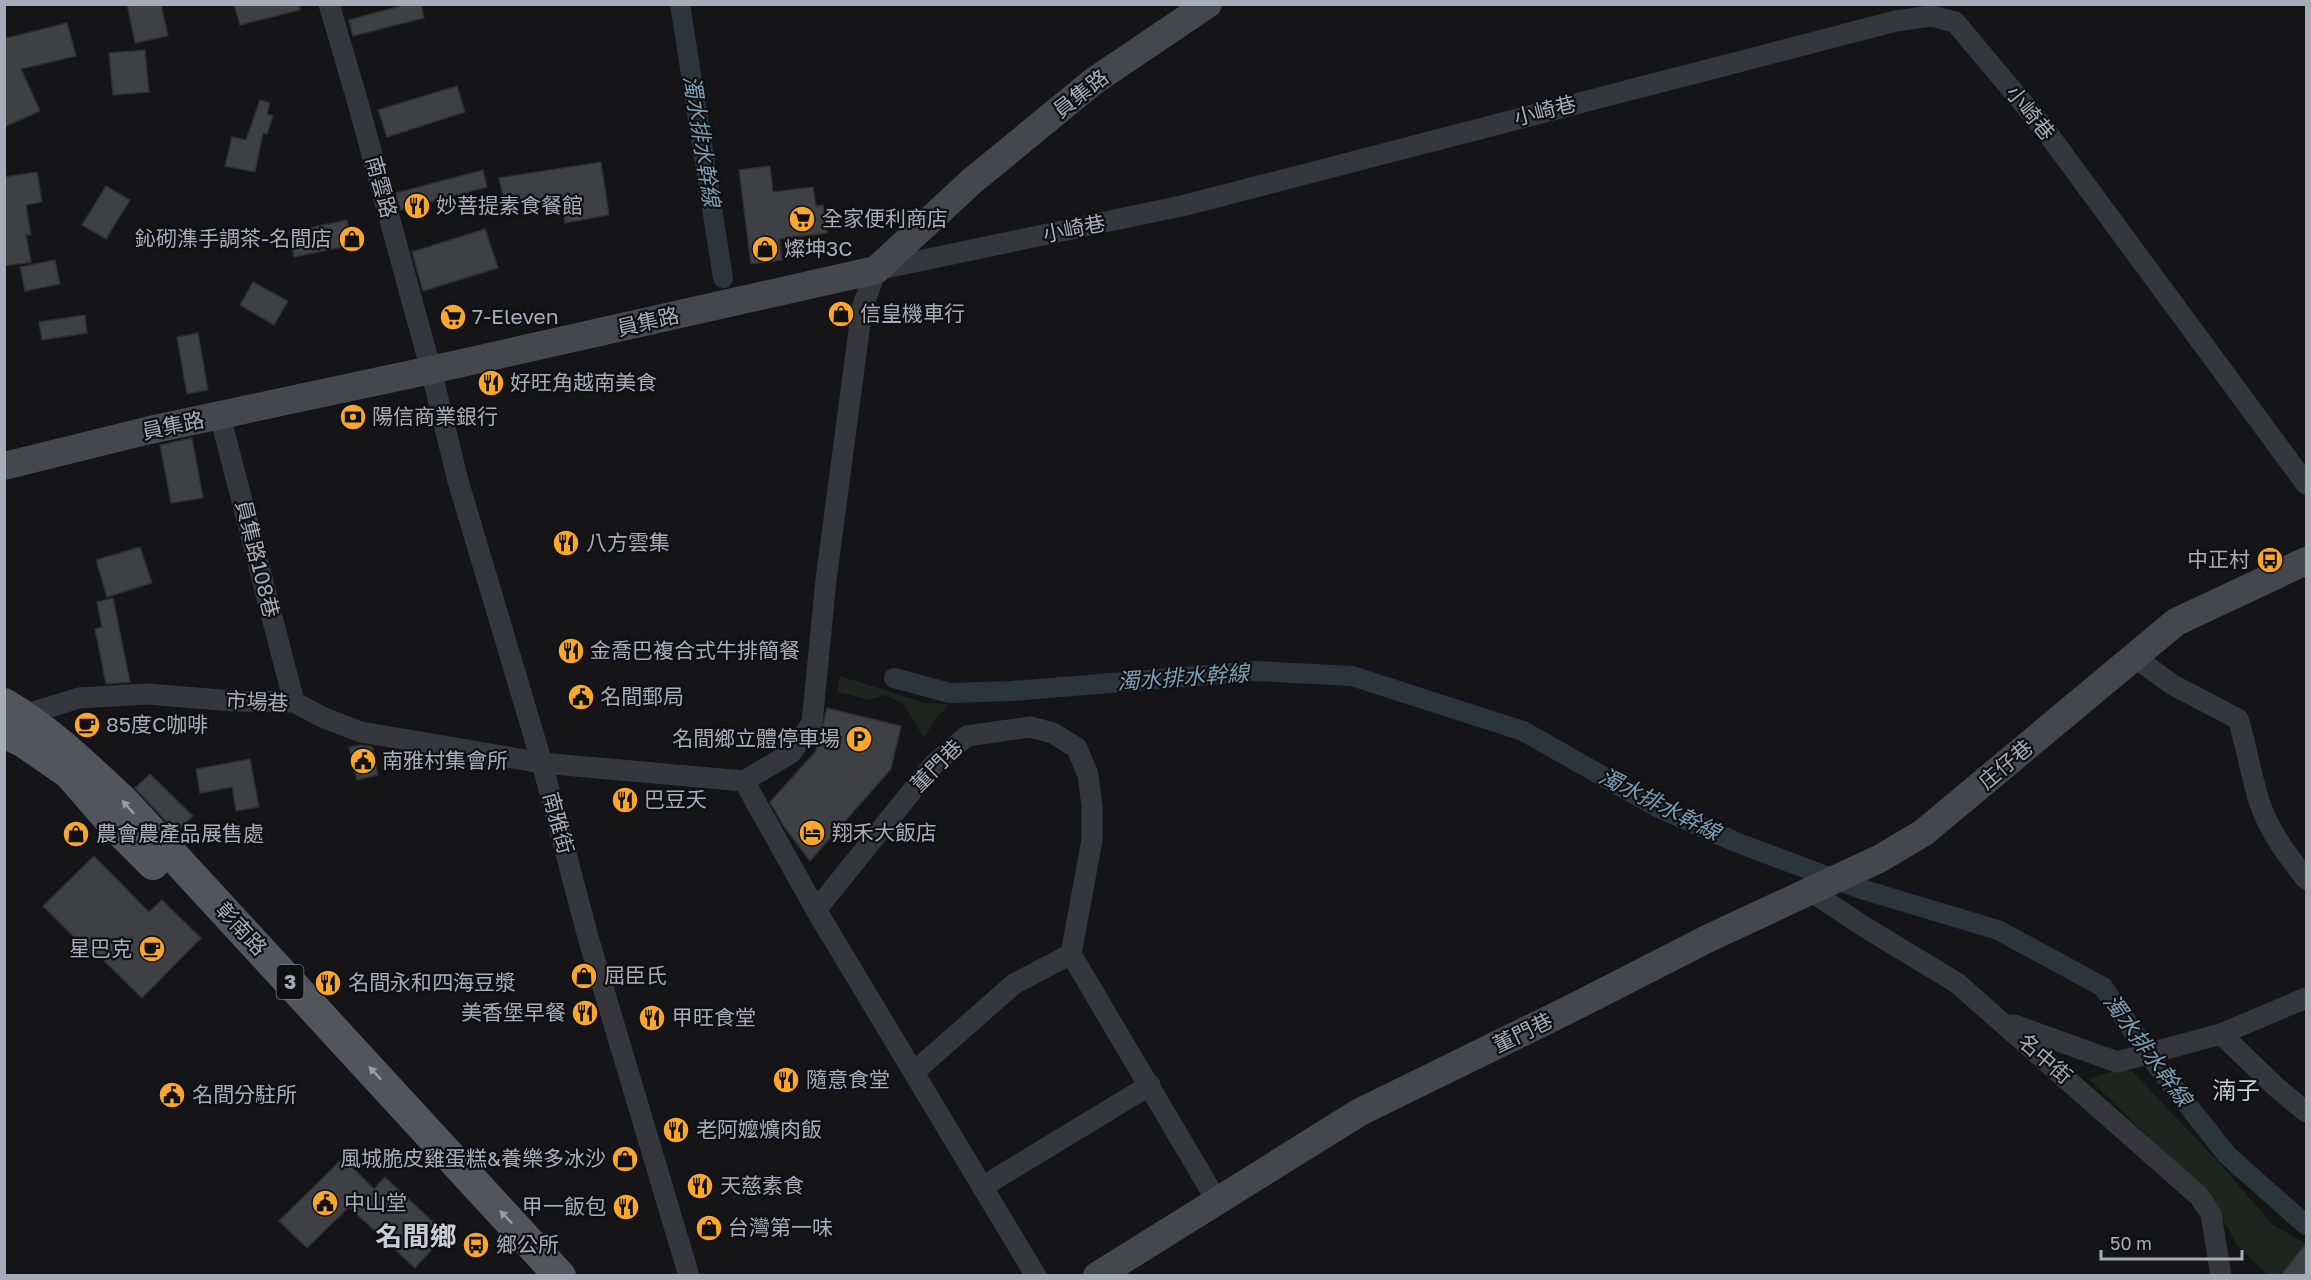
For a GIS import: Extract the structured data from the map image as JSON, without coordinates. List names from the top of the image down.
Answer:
{
  "streets": {
    "main road": ["彰南路", "3"],
    "street": [
      "員集路",
      "小崎巷",
      "南雲路",
      "員集路108巷",
      "市場巷",
      "庄仔巷",
      "董門巷",
      "南雅街",
      "名中街"
    ]
  },
  "crossings": [
    ["員集路", "小崎巷"],
    ["員集路", "南雲路"],
    ["員集路", "員集路108巷"],
    ["員集路", "南雅街"],
    ["南雲路", "南雅街"],
    ["員集路108巷", "市場巷"],
    ["市場巷", "南雅街"],
    ["市場巷", "彰南路"],
    ["庄仔巷", "董門巷"],
    ["董門巷", "名中街"]
  ],
  "districts": ["湳子", "名間鄉"],
  "water": ["濁水排水幹線"],
  "places": {
    "restaurant": [
      "妙菩提素食餐館",
      "好旺角越南美食",
      "八方雲集",
      "金喬巴複合式牛排簡餐",
      "巴豆夭",
      "名間永和四海豆漿",
      "美香堡早餐",
      "甲旺食堂",
      "隨意食堂",
      "老阿嬤爌肉飯",
      "天慈素食",
      "甲一飯包"
    ],
    "supermarket": ["全家便利商店", "7-Eleven"],
    "shop": [
      "鈊砌潗手調茶-名間店",
      "燦坤3C",
      "信皇機車行",
      "農會農產品展售處",
      "屈臣氏",
      "風城脆皮雞蛋糕&養樂多冰沙",
      "台灣第一味"
    ],
    "bank": ["陽信商業銀行"],
    "bus stop": ["中正村", "鄉公所"],
    "public building": [
      "名間郵局",
      "南雅村集會所",
      "名間分駐所",
      "中山堂"
    ],
    "cafe": ["85度C咖啡", "星巴克"],
    "parking": ["名間鄉立體停車場"],
    "hotel": ["翔禾大飯店"]
  },
  "scale_bar": "50 m"
}
